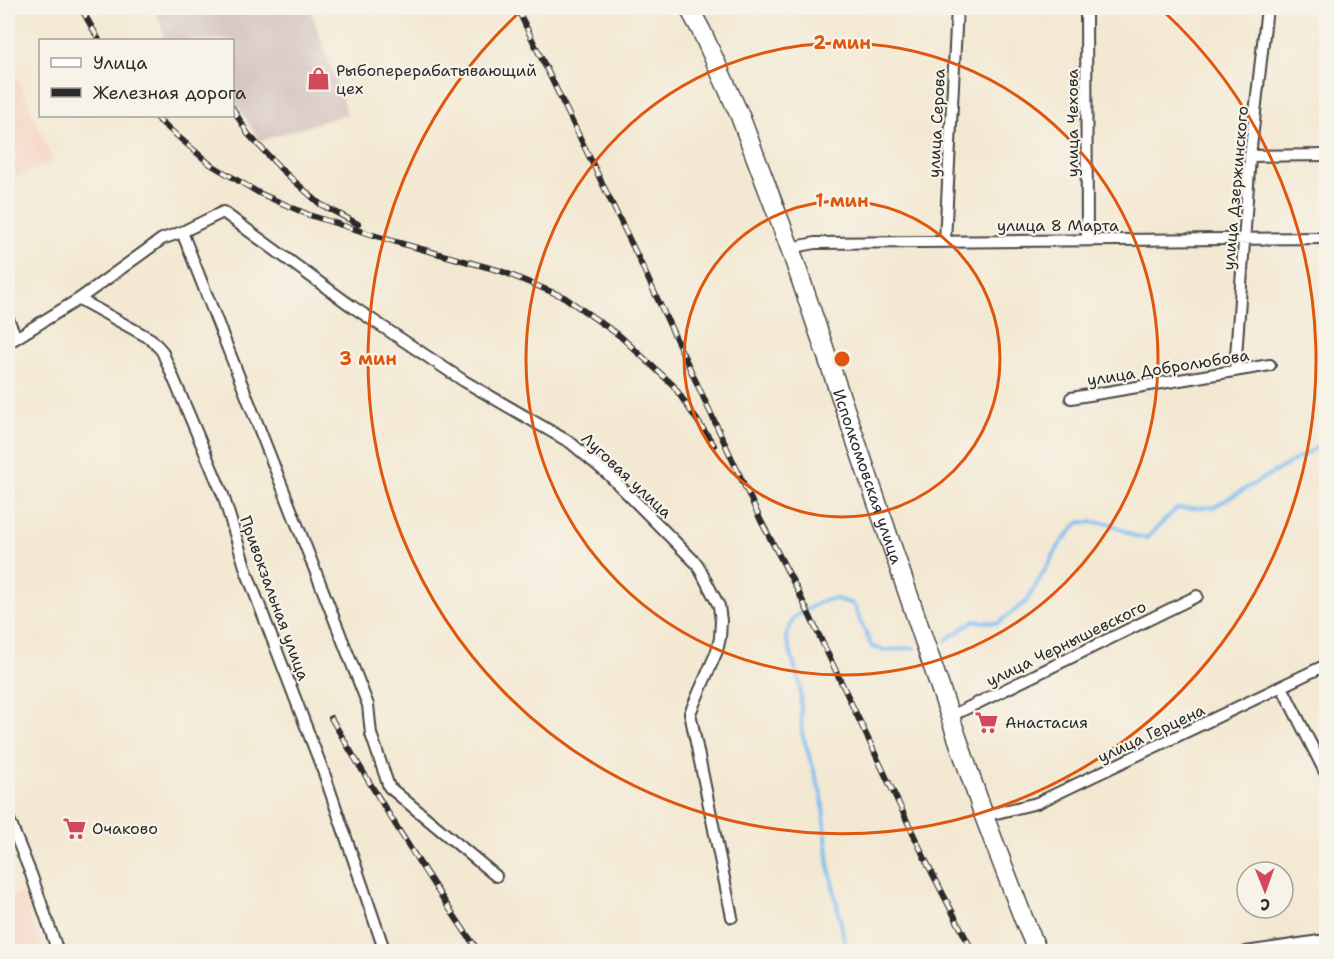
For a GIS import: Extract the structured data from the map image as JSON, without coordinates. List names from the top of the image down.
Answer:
{
  "streets": {
    "main road": ["Исполкомовская улица"],
    "street": [
      "улица Серова",
      "улица Чехова",
      "улица Дзержинского",
      "улица 8 Марта",
      "улица Добролюбова",
      "Луговая улица",
      "Привокзальная улица",
      "улица Чернышевского",
      "улица Герцена"
    ]
  },
  "crossings": [
    ["улица Серова", "улица 8 Марта"],
    ["улица Чехова", "улица 8 Марта"],
    ["улица Дзержинского", "улица 8 Марта"],
    ["улица Дзержинского", "улица Добролюбова"],
    ["улица 8 Марта", "Исполкомовская улица"],
    ["Исполкомовская улица", "улица Чернышевского"],
    ["Исполкомовская улица", "улица Герцена"]
  ],
  "places": {
    "shop": ["Рыбоперерабатывающий цех"],
    "supermarket": ["Анастасия", "Очаково"]
  },
  "legend": ["Улица", "Железная дорога"],
  "north": "bottom",
  "rings": ["2 мин", "1 мин", "3 мин"]
}
